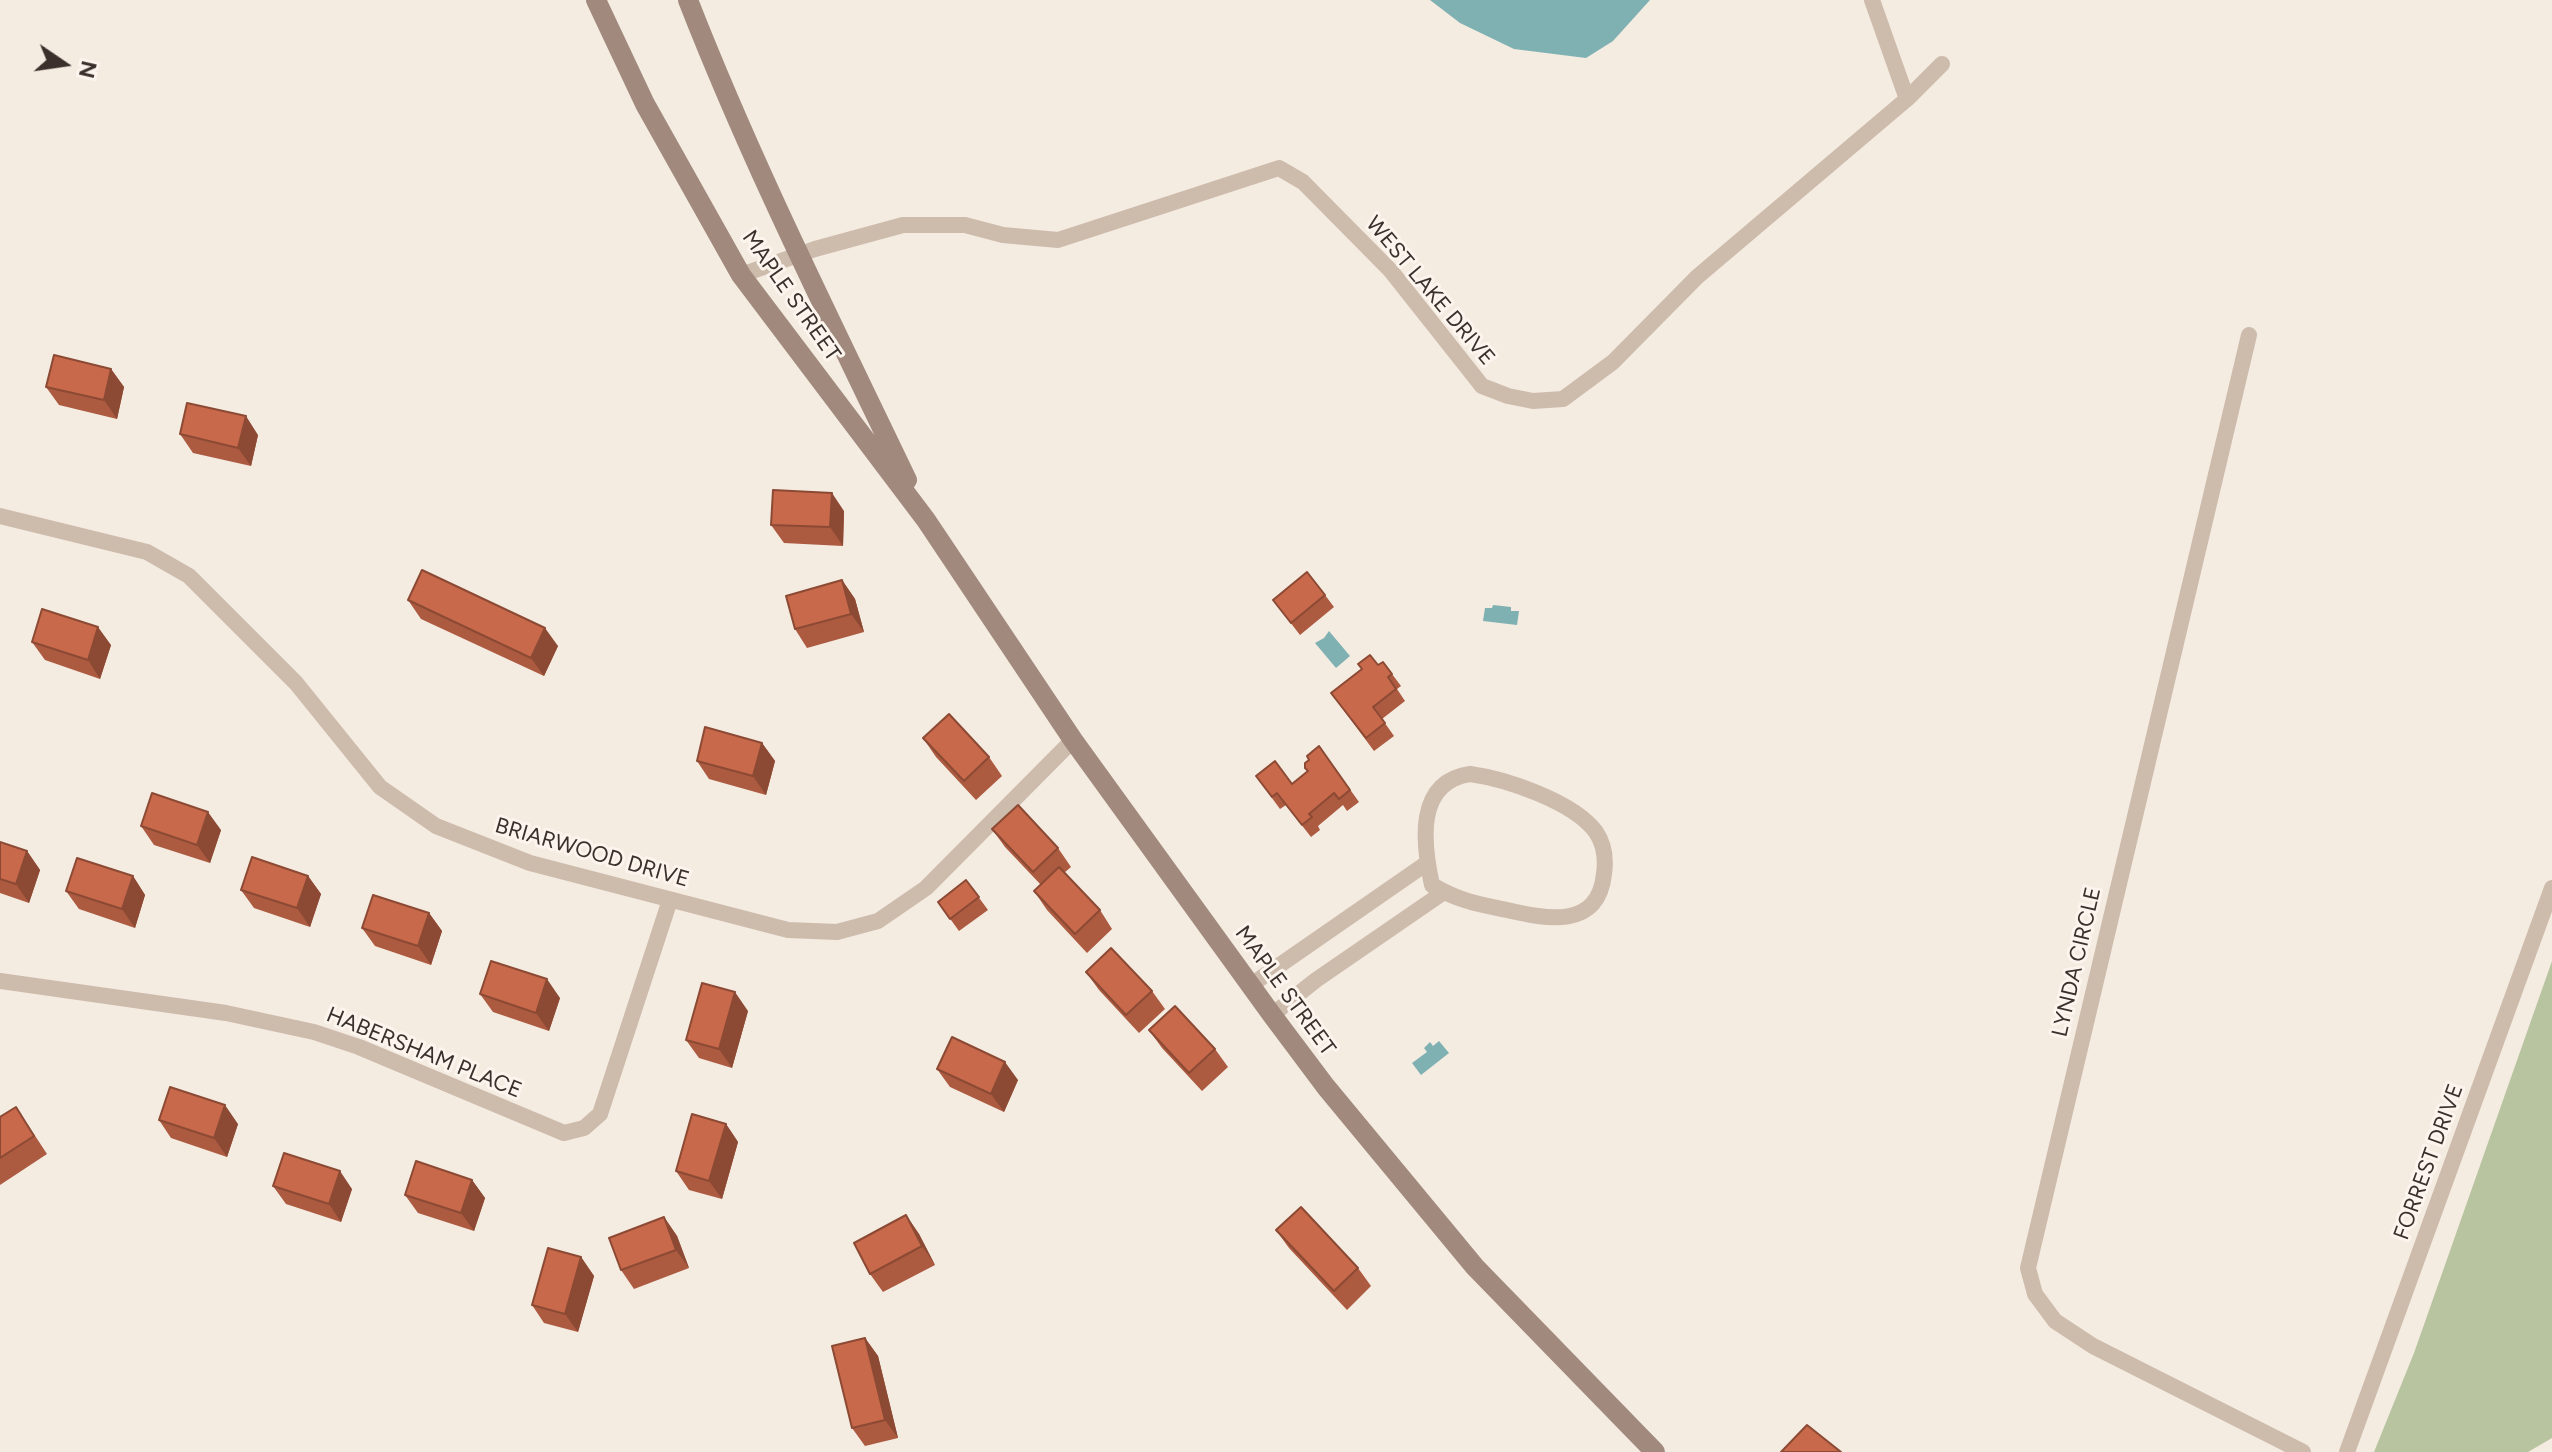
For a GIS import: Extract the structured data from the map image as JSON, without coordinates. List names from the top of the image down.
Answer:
{
  "streets": {
    "main road": ["MAPLE STREET"],
    "street": [
      "WEST LAKE DRIVE",
      "BRIARWOOD DRIVE",
      "LYNDA CIRCLE",
      "HABERSHAM PLACE",
      "FORREST DRIVE"
    ]
  },
  "crossings": [
    ["WEST LAKE DRIVE", "MAPLE STREET"],
    ["MAPLE STREET", "BRIARWOOD DRIVE"],
    ["BRIARWOOD DRIVE", "HABERSHAM PLACE"]
  ],
  "north": "right"
}
